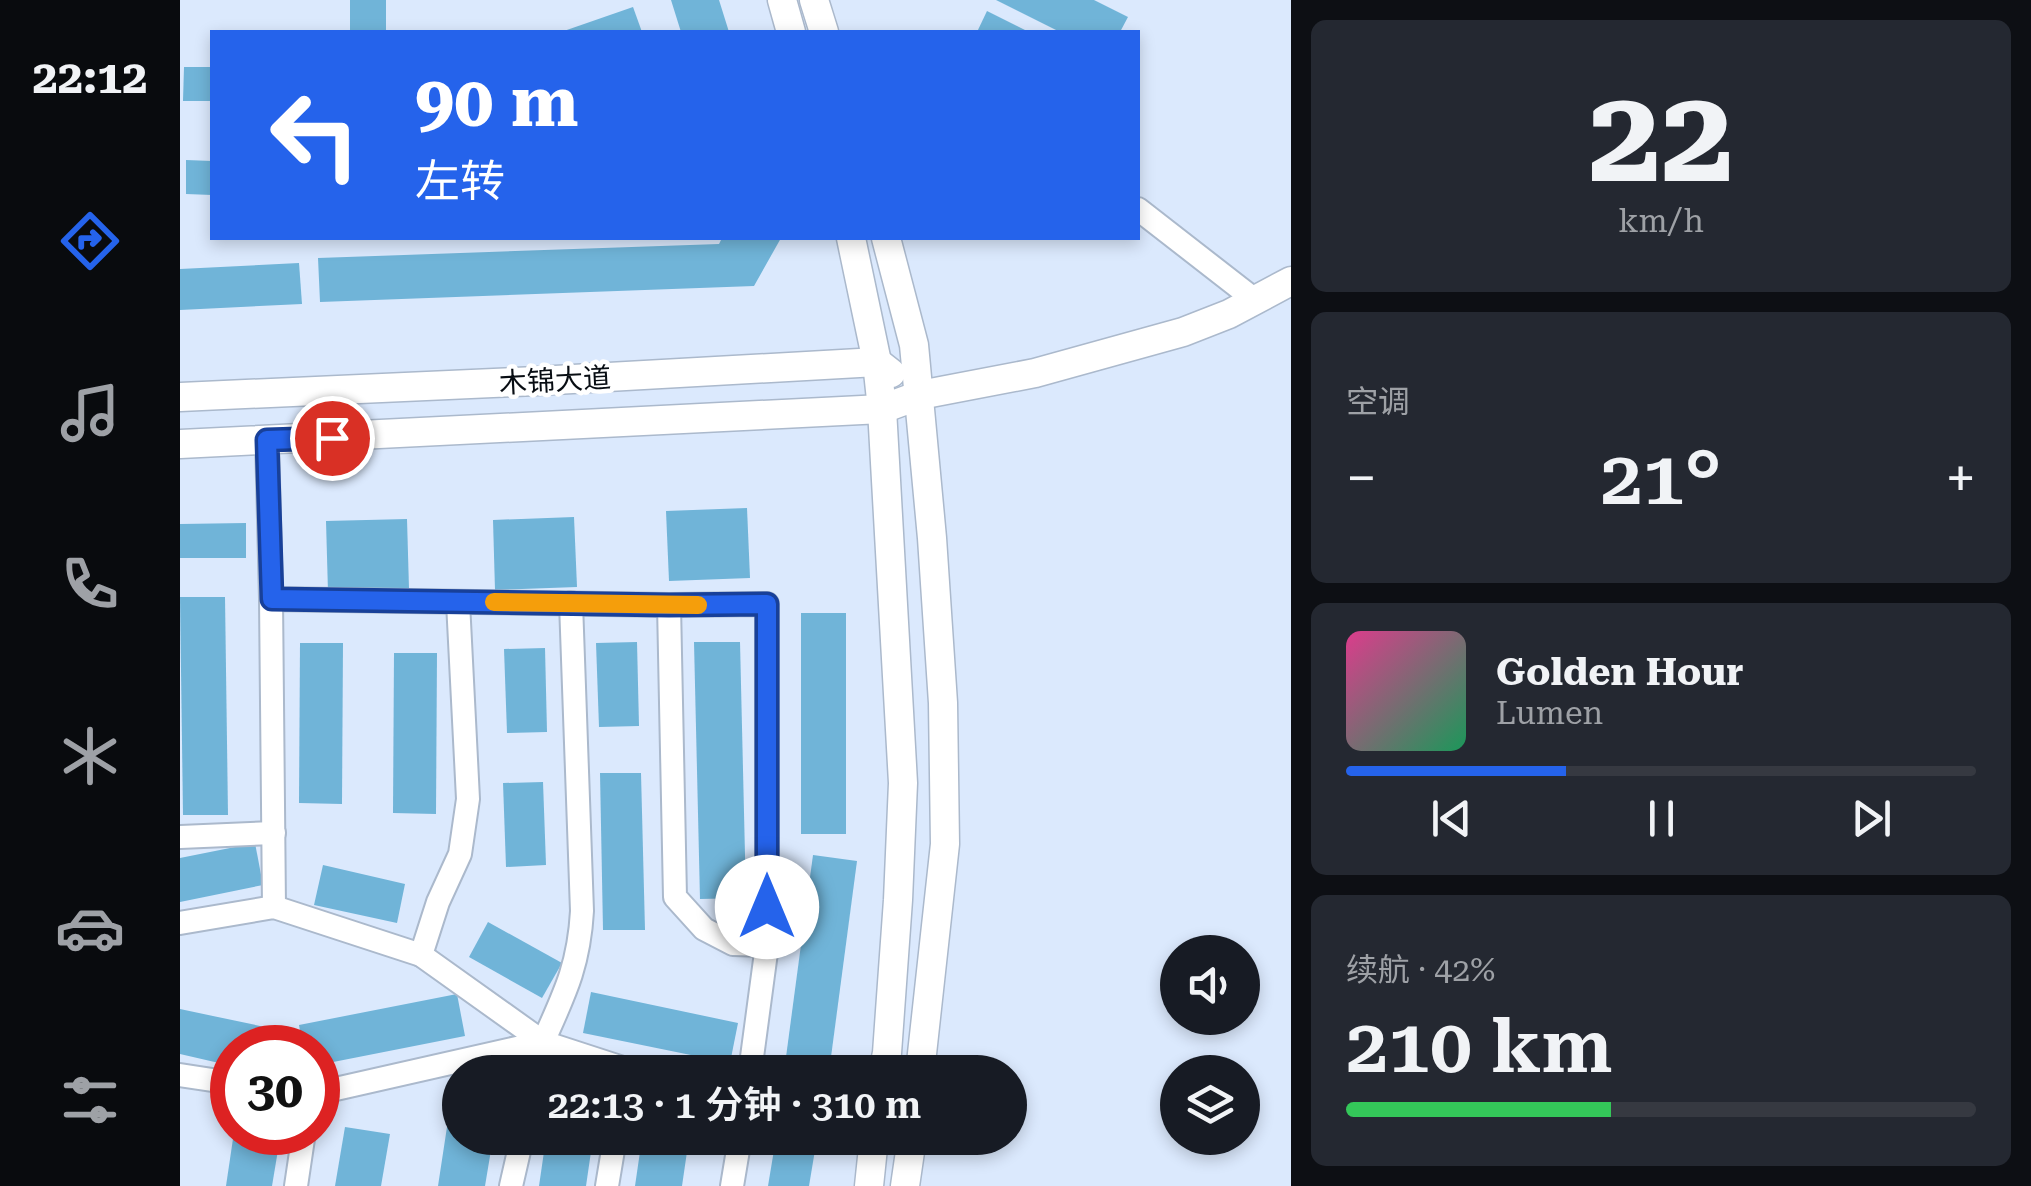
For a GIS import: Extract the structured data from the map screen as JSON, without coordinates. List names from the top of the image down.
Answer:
{
  "streets": {
    "street": ["木锦大道"]
  },
  "page": {
    "tabs": "22:12",
    "tile": [
      ["22", "km/h"],
      "空调",
      ["续航 · 42%", "210 km"]
    ],
    "turn": ["90 m", "左转"],
    "heat": ["−", "21°", "+"],
    "song": ["Golden Hour", "Lumen"],
    "limit": "30",
    "trip": "22:13 · 1 分钟 · 310 m"
  }
}
